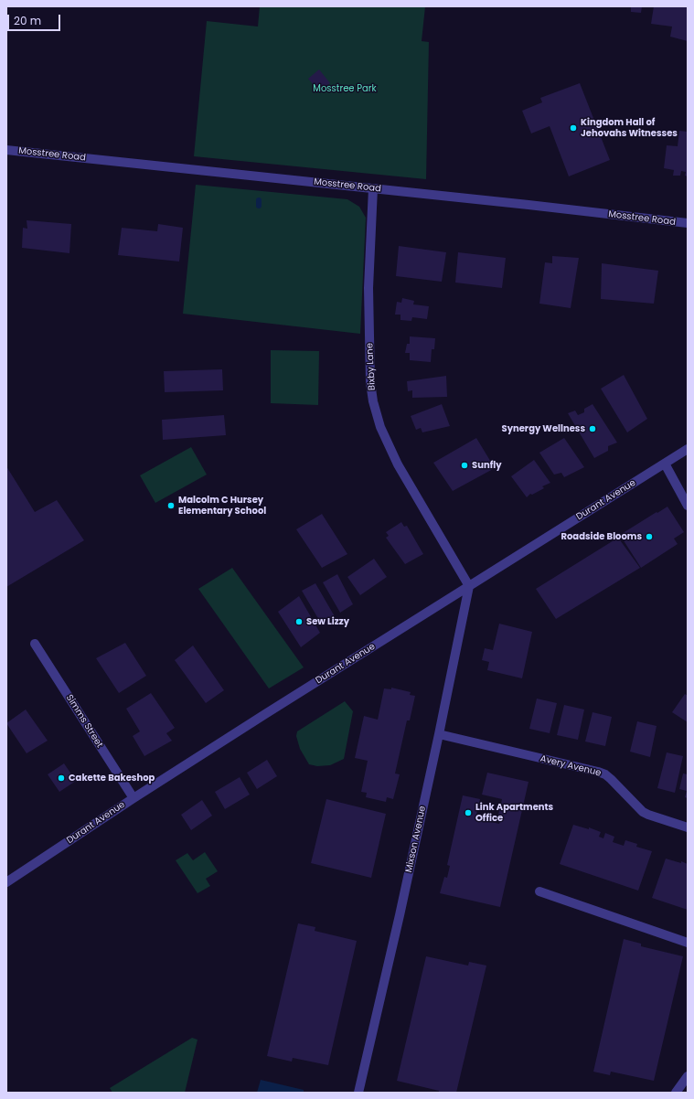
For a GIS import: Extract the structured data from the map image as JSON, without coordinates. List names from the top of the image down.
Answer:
{
  "streets": {
    "street": [
      "Mosstree Road",
      "Bixby Lane",
      "Durant Avenue",
      "Simms Street",
      "Avery Avenue",
      "Mixson Avenue"
    ]
  },
  "crossings": [
    ["Mosstree Road", "Bixby Lane"],
    ["Bixby Lane", "Durant Avenue"],
    ["Bixby Lane", "Mixson Avenue"],
    ["Durant Avenue", "Simms Street"],
    ["Durant Avenue", "Mixson Avenue"],
    ["Avery Avenue", "Mixson Avenue"]
  ],
  "parks": ["Mosstree Park"],
  "places": [
    "Kingdom Hall of Jehovahs Witnesses",
    "Synergy Wellness",
    "Sunfly",
    "Malcolm C Hursey Elementary School",
    "Roadside Blooms",
    "Sew Lizzy",
    "Cakette Bakeshop",
    "Link Apartments Office"
  ],
  "scale_bar": "20 m"
}
